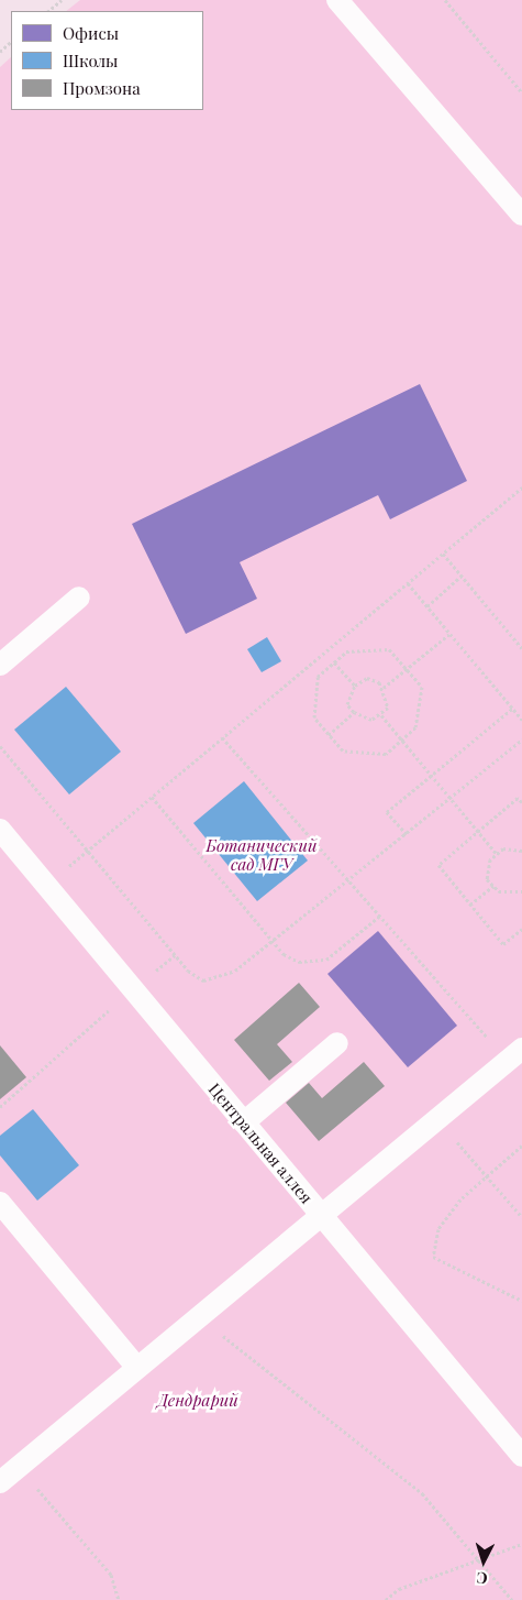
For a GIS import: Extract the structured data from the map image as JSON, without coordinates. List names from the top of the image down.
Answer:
{
  "streets": {
    "lane": ["Центральная аллея"]
  },
  "parks": ["Ботанический сад МГУ", "Дендрарий"],
  "legend": ["Офисы", "Школы", "Промзона"],
  "north": "bottom"
}
